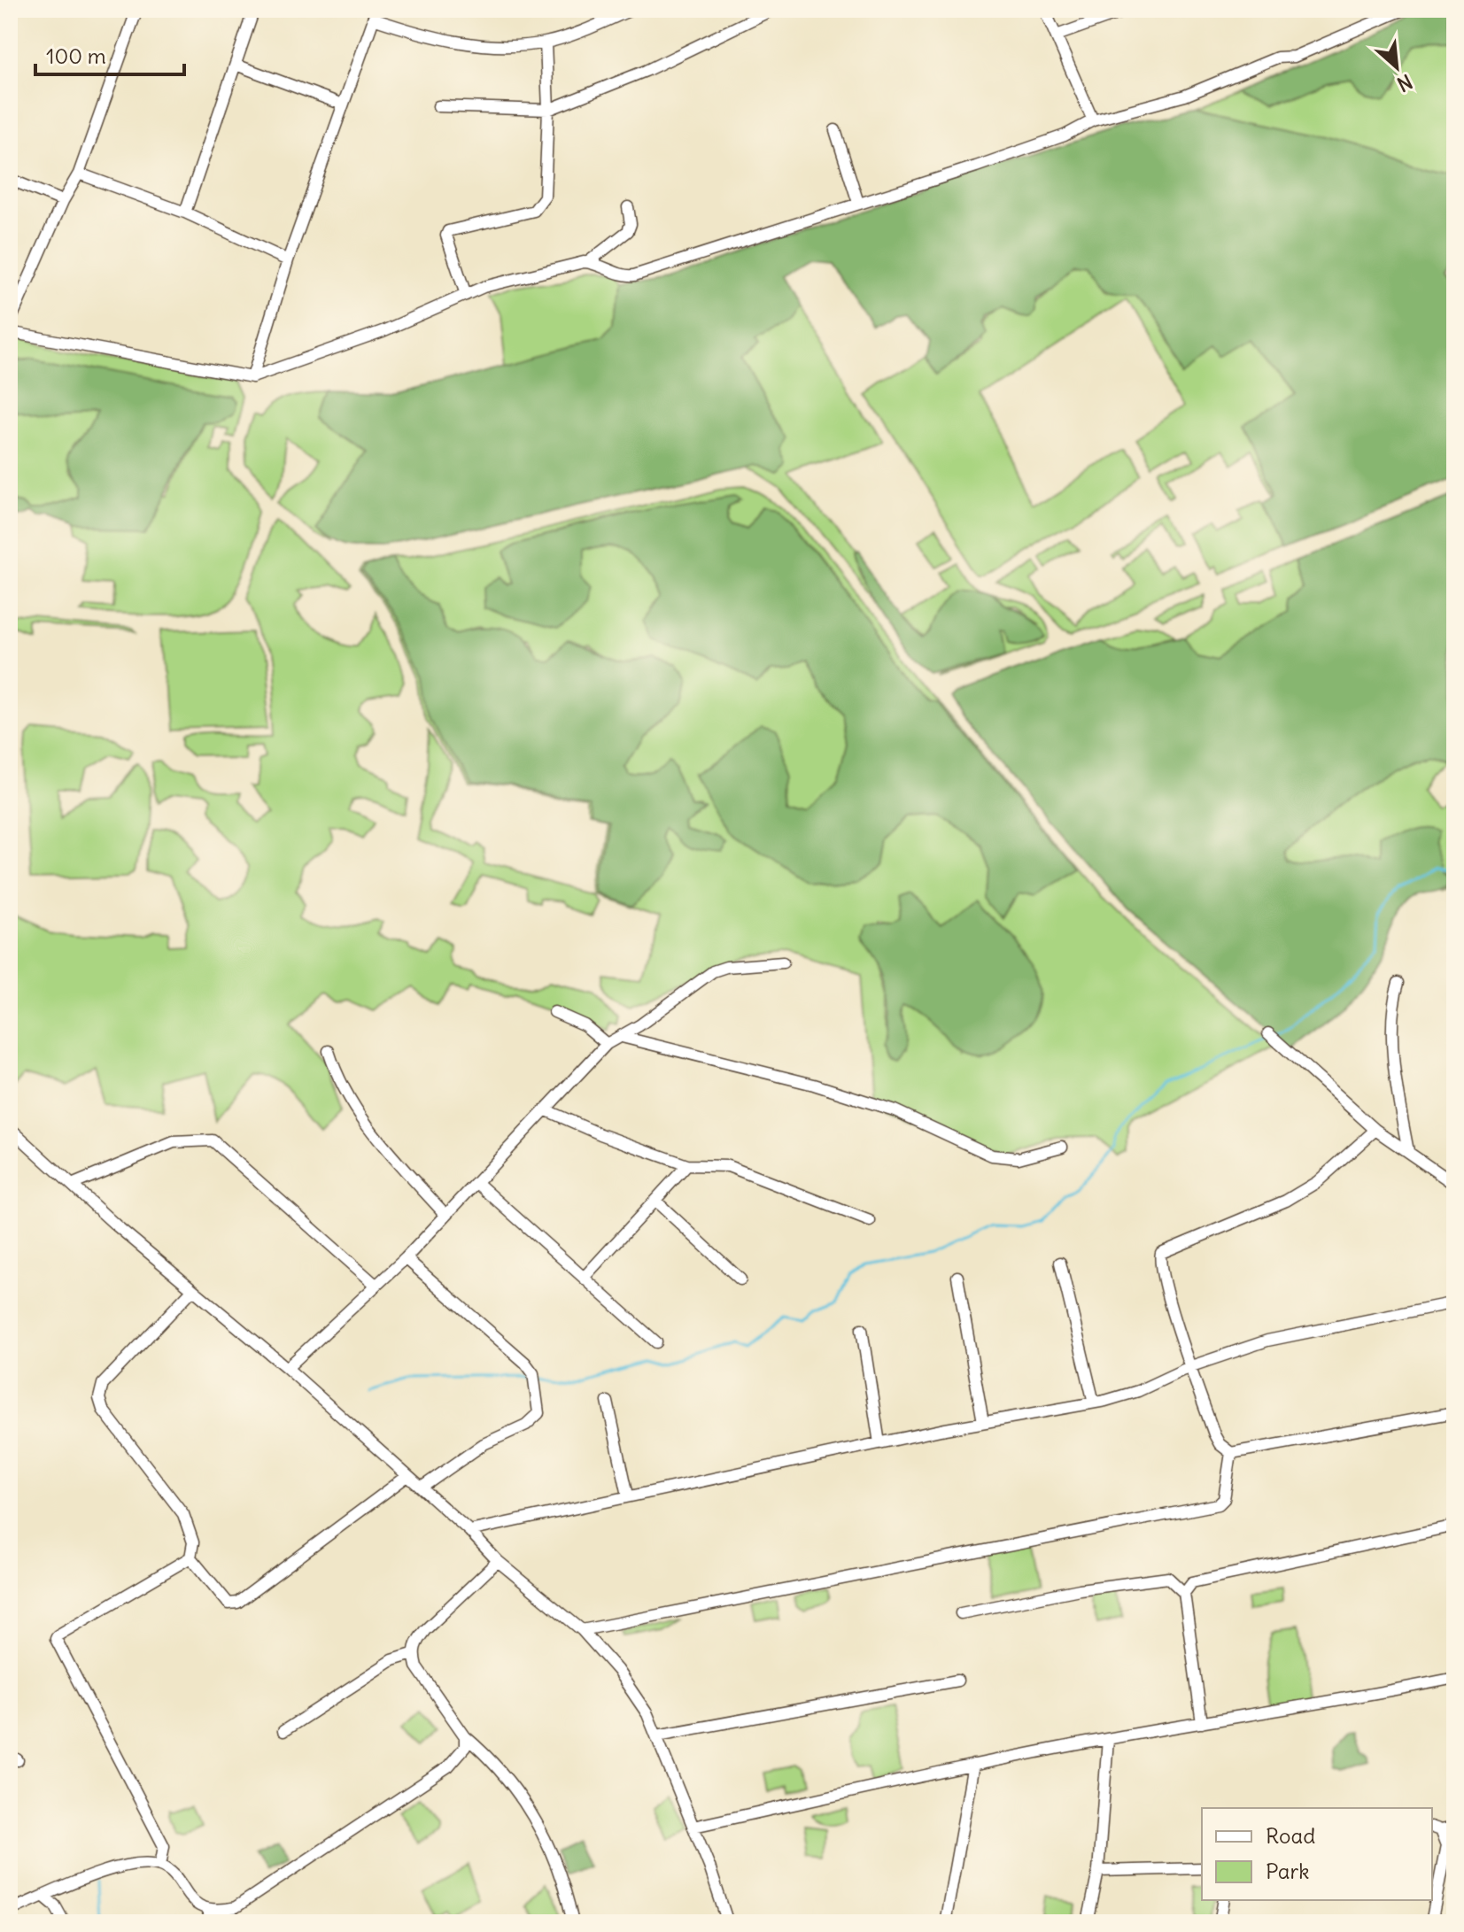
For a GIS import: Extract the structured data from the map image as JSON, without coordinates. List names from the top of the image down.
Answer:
{
  "legend": ["Road", "Park"],
  "scale_bar": "100 m",
  "north": "bottom right"
}
